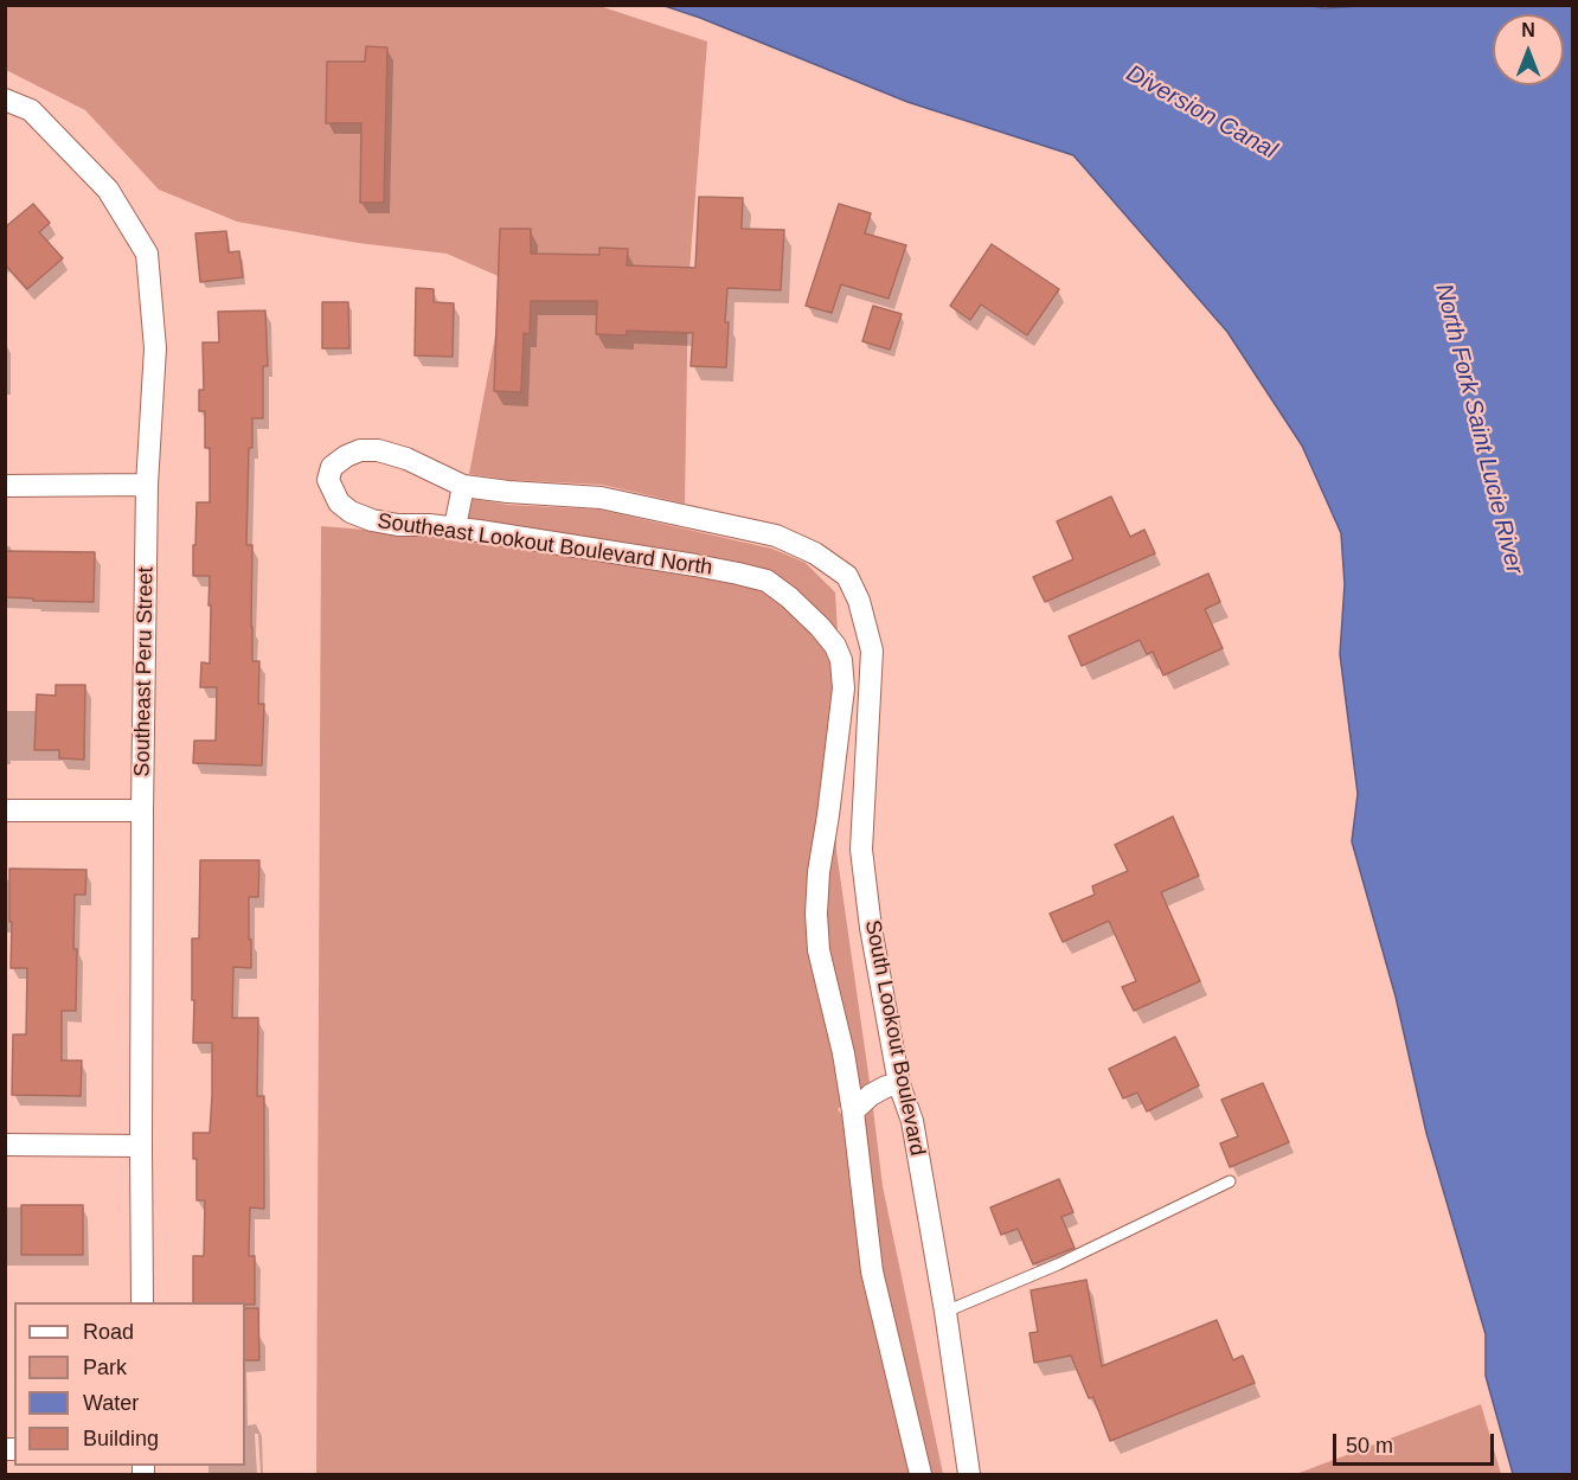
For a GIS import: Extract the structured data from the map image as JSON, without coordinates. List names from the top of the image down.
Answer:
{
  "streets": {
    "street": ["Southeast Lookout Boulevard North", "Southeast Peru Street", "South Lookout Boulevard"]
  },
  "crossings": [
    ["Southeast Lookout Boulevard North", "South Lookout Boulevard"]
  ],
  "water": ["Diversion Canal", "North Fork Saint Lucie River"],
  "legend": [
    "Road",
    "Park",
    "Water",
    "Building"
  ],
  "scale_bar": "50 m",
  "north": "top"
}
